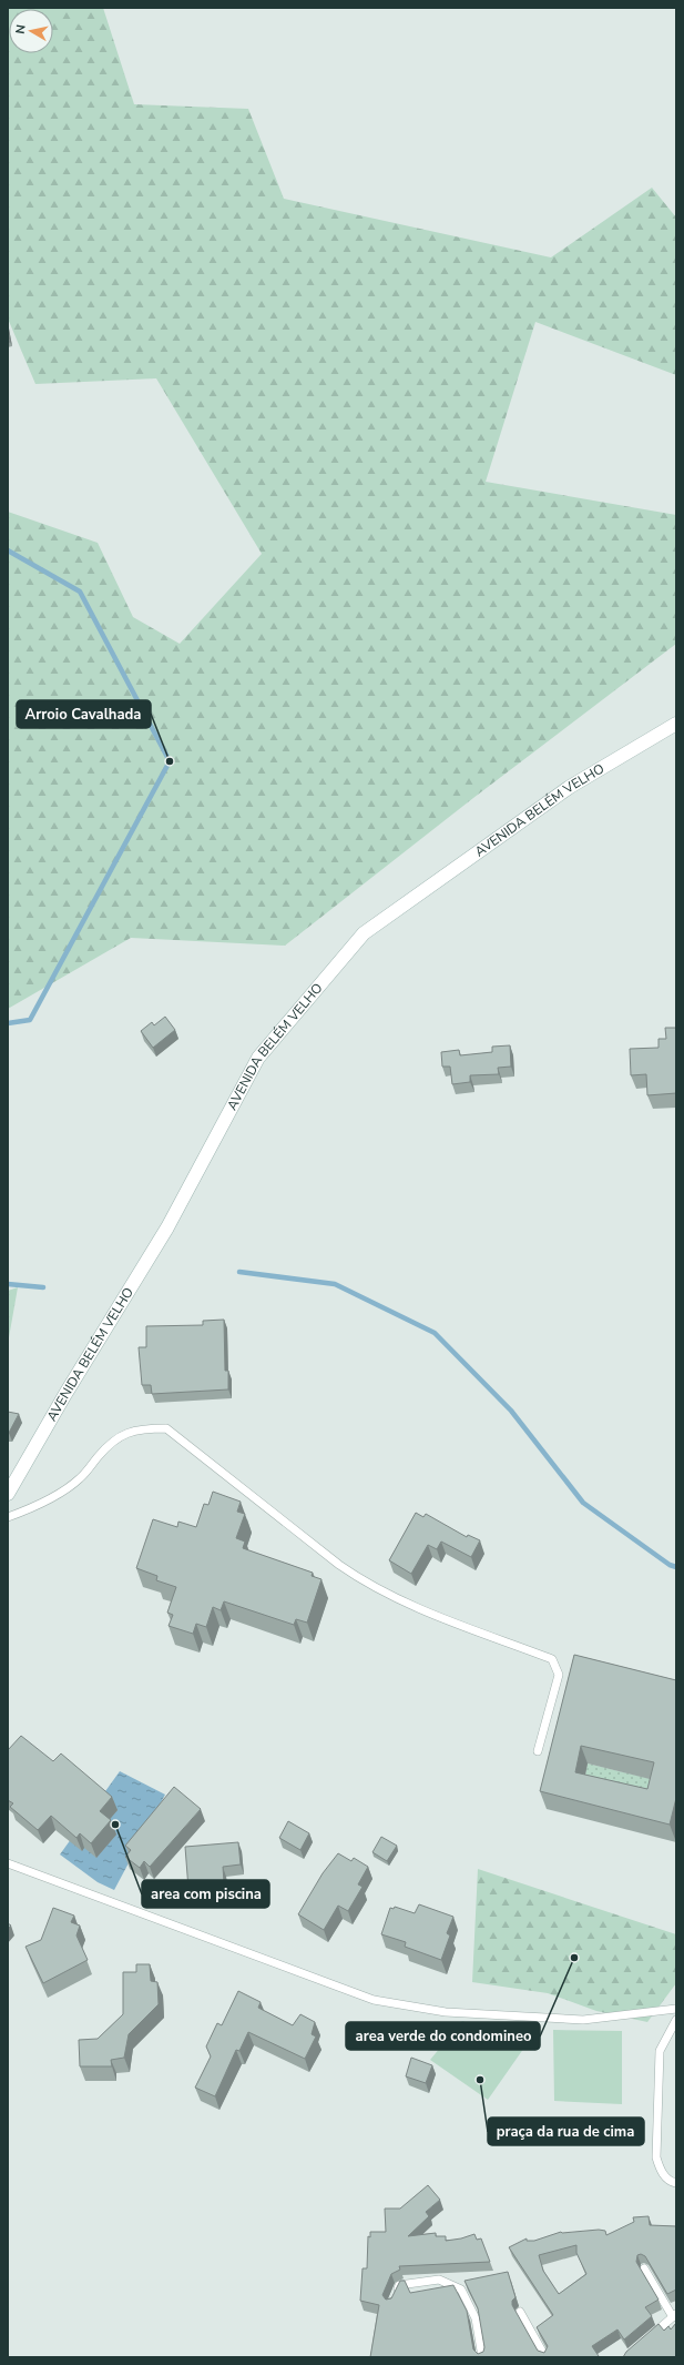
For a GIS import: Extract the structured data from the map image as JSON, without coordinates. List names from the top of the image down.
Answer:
{
  "streets": {
    "main road": ["AVENIDA BELÉM VELHO"]
  },
  "places": [
    "Arroio Cavalhada",
    "area com piscina",
    "area verde do condomineo",
    "praça da rua de cima"
  ],
  "north": "left"
}
